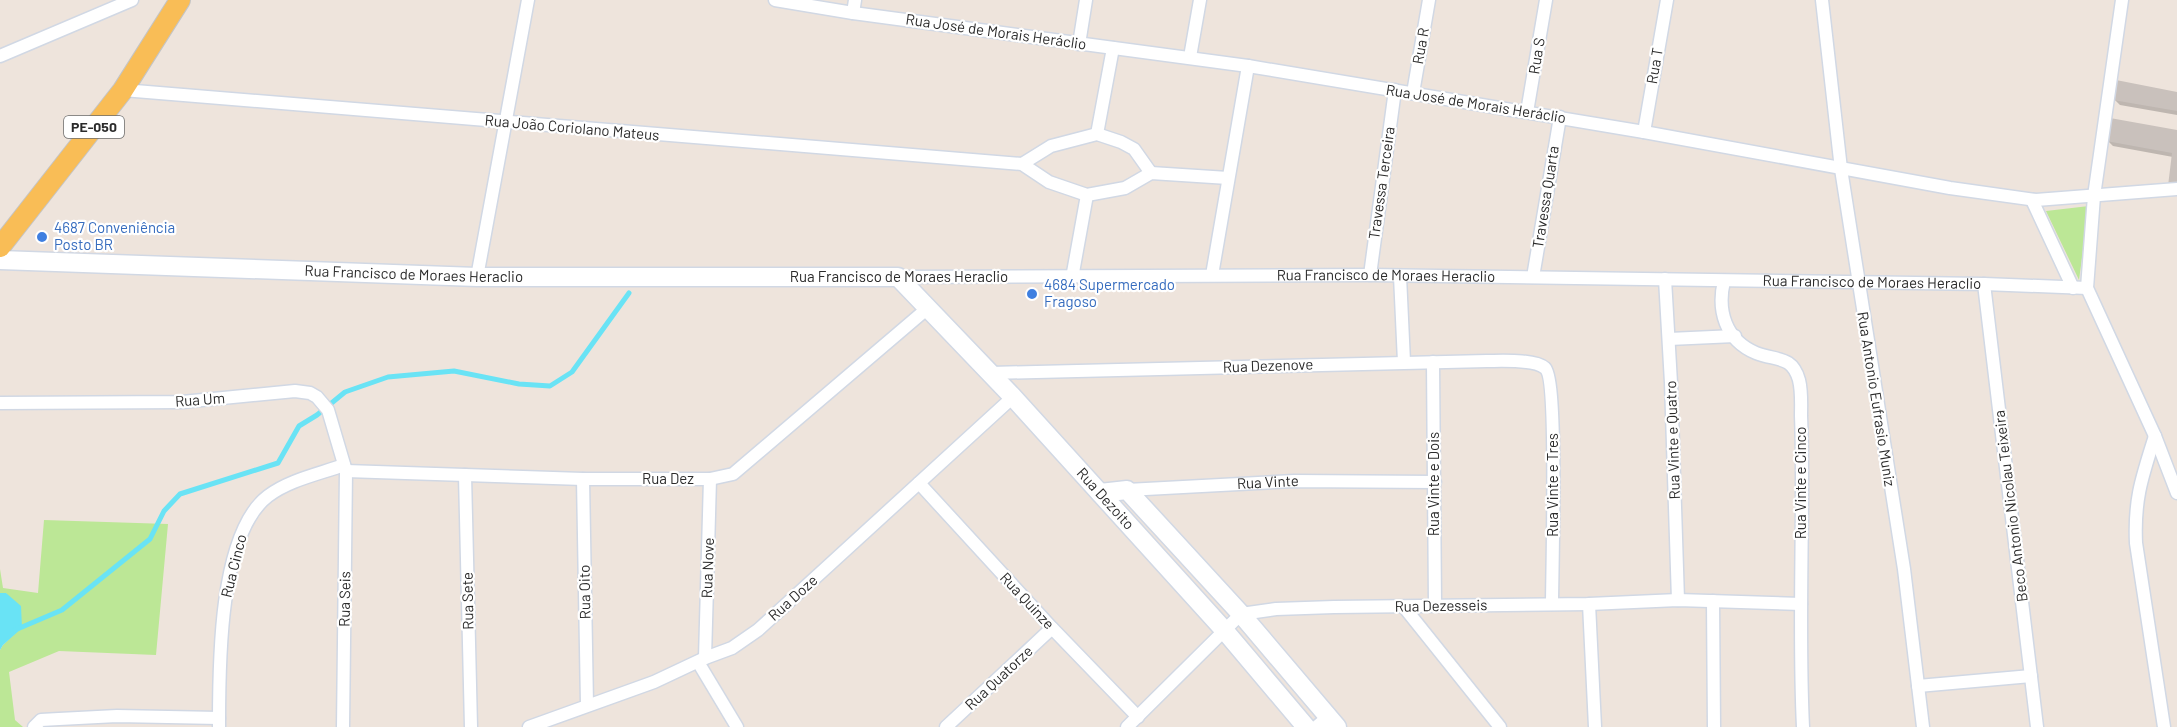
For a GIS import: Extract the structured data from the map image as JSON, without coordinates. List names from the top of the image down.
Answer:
{
  "streets": {
    "main road": ["PE-050"],
    "street": [
      "Rua José de Morais Heráclio",
      "Rua R",
      "Rua S",
      "Rua T",
      "Rua João Coriolano Mateus",
      "Travessa Terceira",
      "Travessa Quarta",
      "Rua Francisco de Moraes Heraclio",
      "Rua Dezenove",
      "Rua Antonio Eufrasio Muniz",
      "Rua Um",
      "Rua Vinte e Quatro",
      "Rua Dez",
      "Rua Vinte",
      "Rua Vinte e Cinco",
      "Rua Vinte e Dois",
      "Rua Vinte e Tres",
      "Rua Dezoito",
      "Beco Antonio Nicolau Teixeira",
      "Rua Cinco",
      "Rua Nove",
      "Rua Oito",
      "Rua Doze",
      "Rua Seis",
      "Rua Sete",
      "Rua Quinze",
      "Rua Dezesseis",
      "Rua Quatorze"
    ]
  },
  "crossings": [
    ["Rua José de Morais Heráclio", "Rua R"],
    ["Rua José de Morais Heráclio", "Rua S"],
    ["Rua José de Morais Heráclio", "Rua T"],
    ["Rua José de Morais Heráclio", "Travessa Terceira"],
    ["Rua José de Morais Heráclio", "Travessa Quarta"],
    ["Rua José de Morais Heráclio", "Rua Antonio Eufrasio Muniz"],
    ["PE-050", "Rua João Coriolano Mateus"],
    ["Travessa Terceira", "Rua Francisco de Moraes Heraclio"],
    ["Travessa Quarta", "Rua Francisco de Moraes Heraclio"],
    ["Rua Francisco de Moraes Heraclio", "Rua Antonio Eufrasio Muniz"],
    ["Rua Francisco de Moraes Heraclio", "Rua Vinte e Quatro"],
    ["Rua Francisco de Moraes Heraclio", "Rua Vinte e Cinco"],
    ["Rua Francisco de Moraes Heraclio", "Rua Dezoito"],
    ["Rua Francisco de Moraes Heraclio", "Beco Antonio Nicolau Teixeira"],
    ["Rua Dezenove", "Rua Vinte e Dois"],
    ["Rua Dezenove", "Rua Vinte e Tres"],
    ["Rua Dezenove", "Rua Dezoito"],
    ["Rua Um", "Rua Dez"],
    ["Rua Um", "Rua Cinco"],
    ["Rua Um", "Rua Seis"],
    ["Rua Vinte e Quatro", "Rua Dezesseis"],
    ["Rua Dez", "Rua Dezoito"],
    ["Rua Dez", "Rua Cinco"],
    ["Rua Dez", "Rua Nove"],
    ["Rua Dez", "Rua Oito"],
    ["Rua Dez", "Rua Seis"],
    ["Rua Dez", "Rua Sete"],
    ["Rua Vinte", "Rua Vinte e Dois"],
    ["Rua Vinte", "Rua Dezoito"],
    ["Rua Vinte e Cinco", "Rua Dezesseis"],
    ["Rua Vinte e Dois", "Rua Dezesseis"],
    ["Rua Vinte e Tres", "Rua Dezesseis"],
    ["Rua Dezoito", "Rua Doze"],
    ["Rua Dezoito", "Rua Dezesseis"],
    ["Rua Cinco", "Rua Seis"],
    ["Rua Nove", "Rua Doze"],
    ["Rua Oito", "Rua Doze"],
    ["Rua Doze", "Rua Quinze"],
    ["Rua Quinze", "Rua Quatorze"]
  ],
  "places": ["4687 Conveniência Posto BR", "4684 Supermercado Fragoso"]
}
